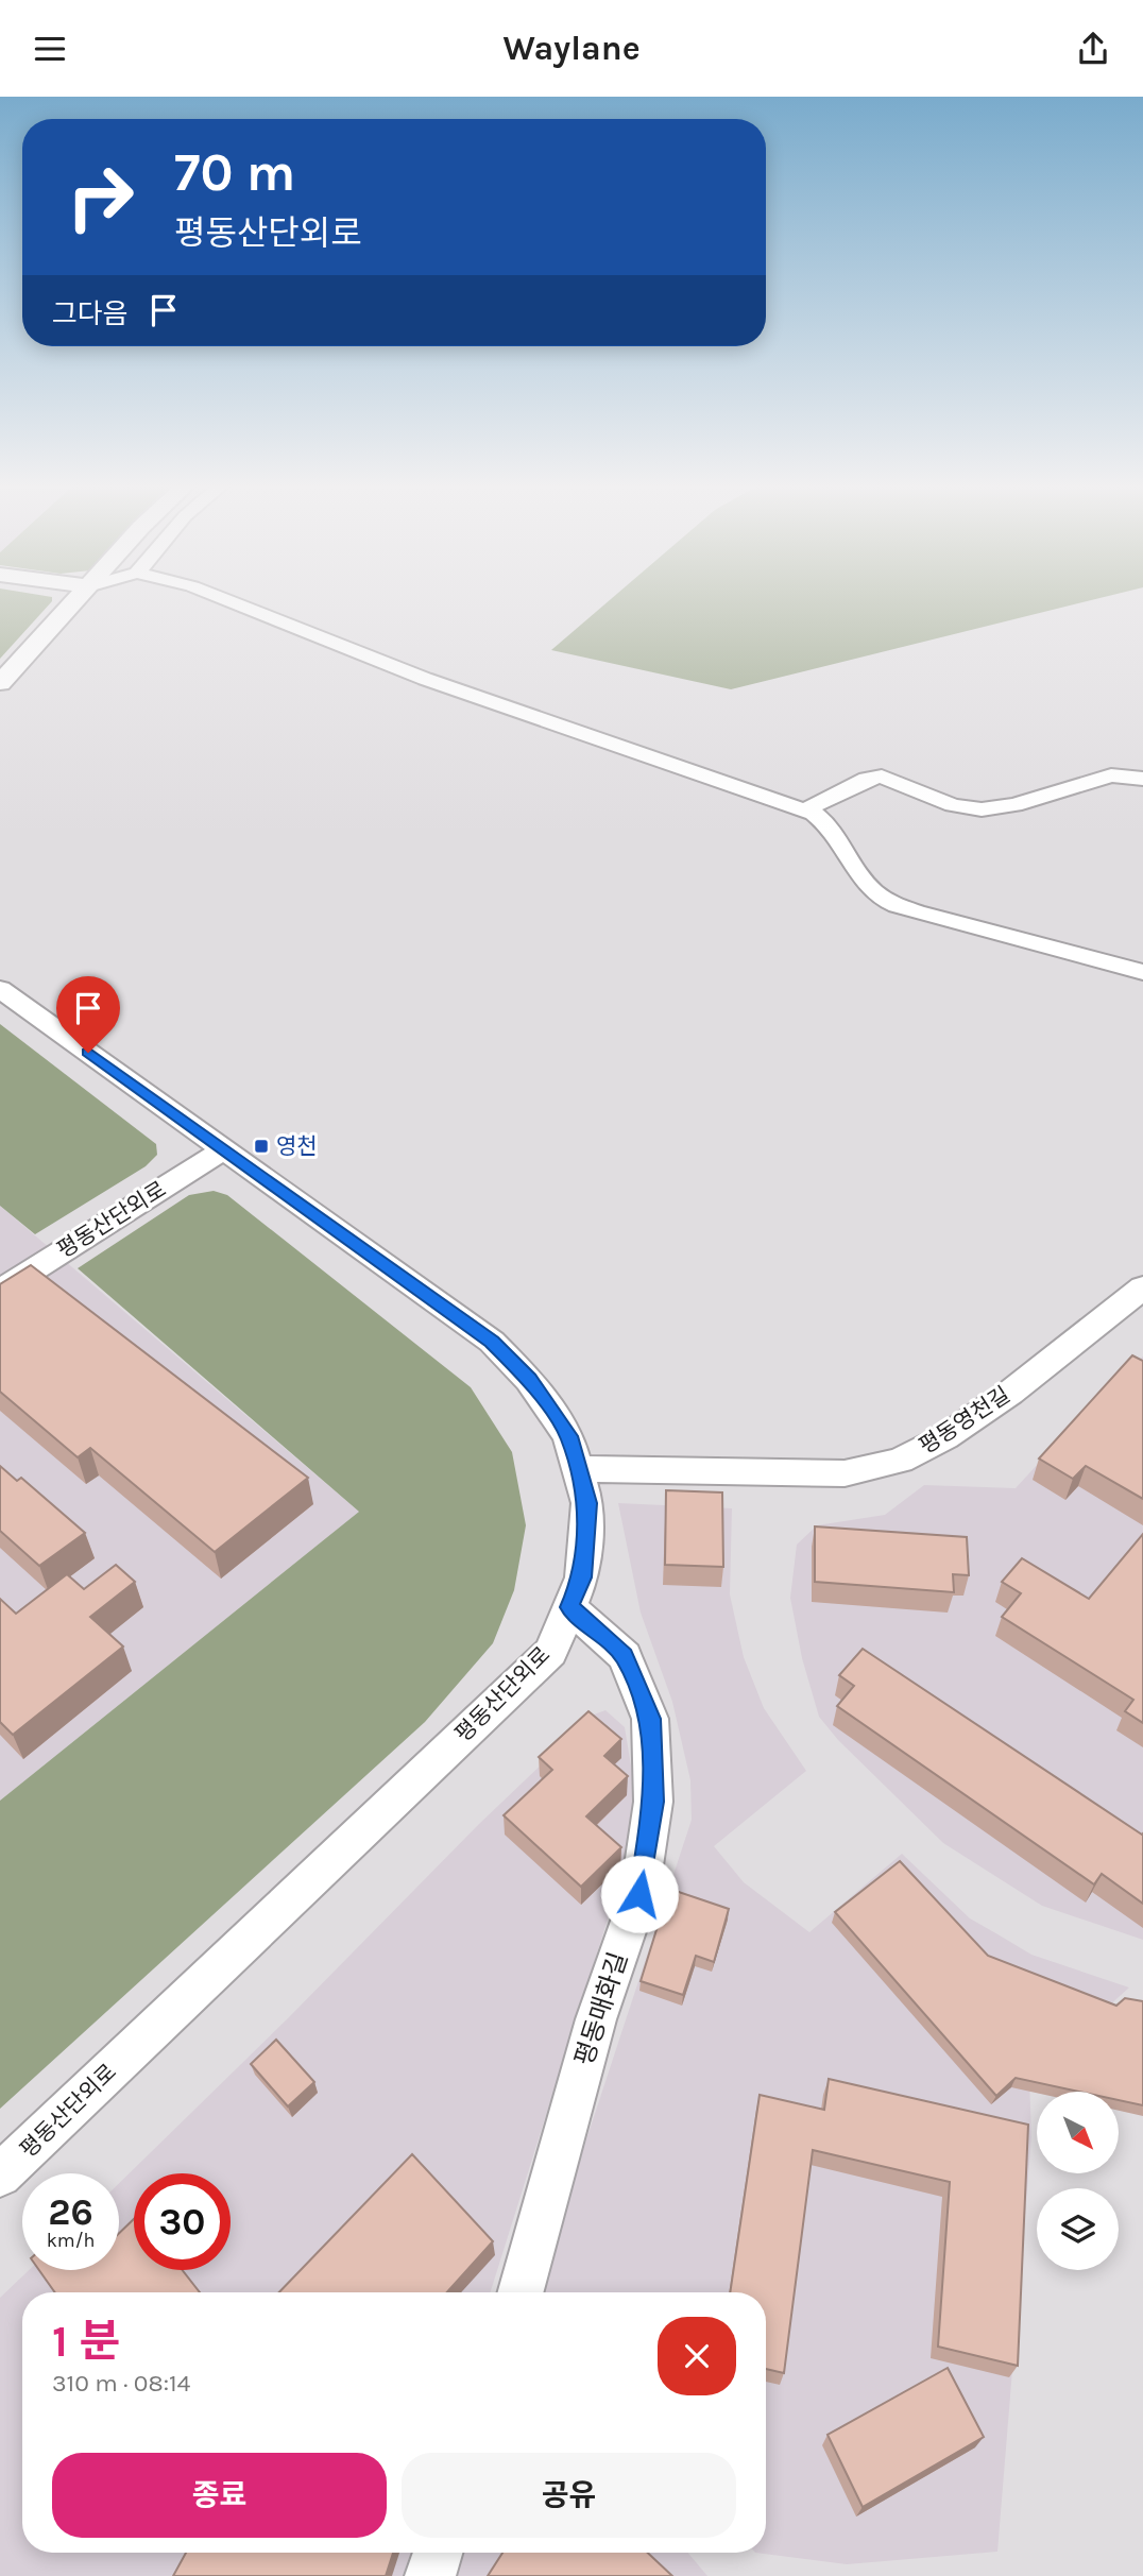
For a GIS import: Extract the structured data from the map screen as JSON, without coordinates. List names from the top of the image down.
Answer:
{
  "streets": {
    "street": ["평동산단외로", "평동영천길", "평동매화길"]
  },
  "crossings": [
    ["평동산단외로", "평동영천길"],
    ["평동산단외로", "평동매화길"]
  ],
  "places": {
    "transit": ["영천"]
  },
  "north": "bottom right",
  "page": {
    "header": "Waylane",
    "turn": ["70 m", "평동산단외로"],
    "then": "그다음",
    "speed": "26 km/h",
    "limit": "30",
    "heading": ["1 분", "310 m · 08:14"],
    "buttons": ["종료", "공유"]
  }
}
